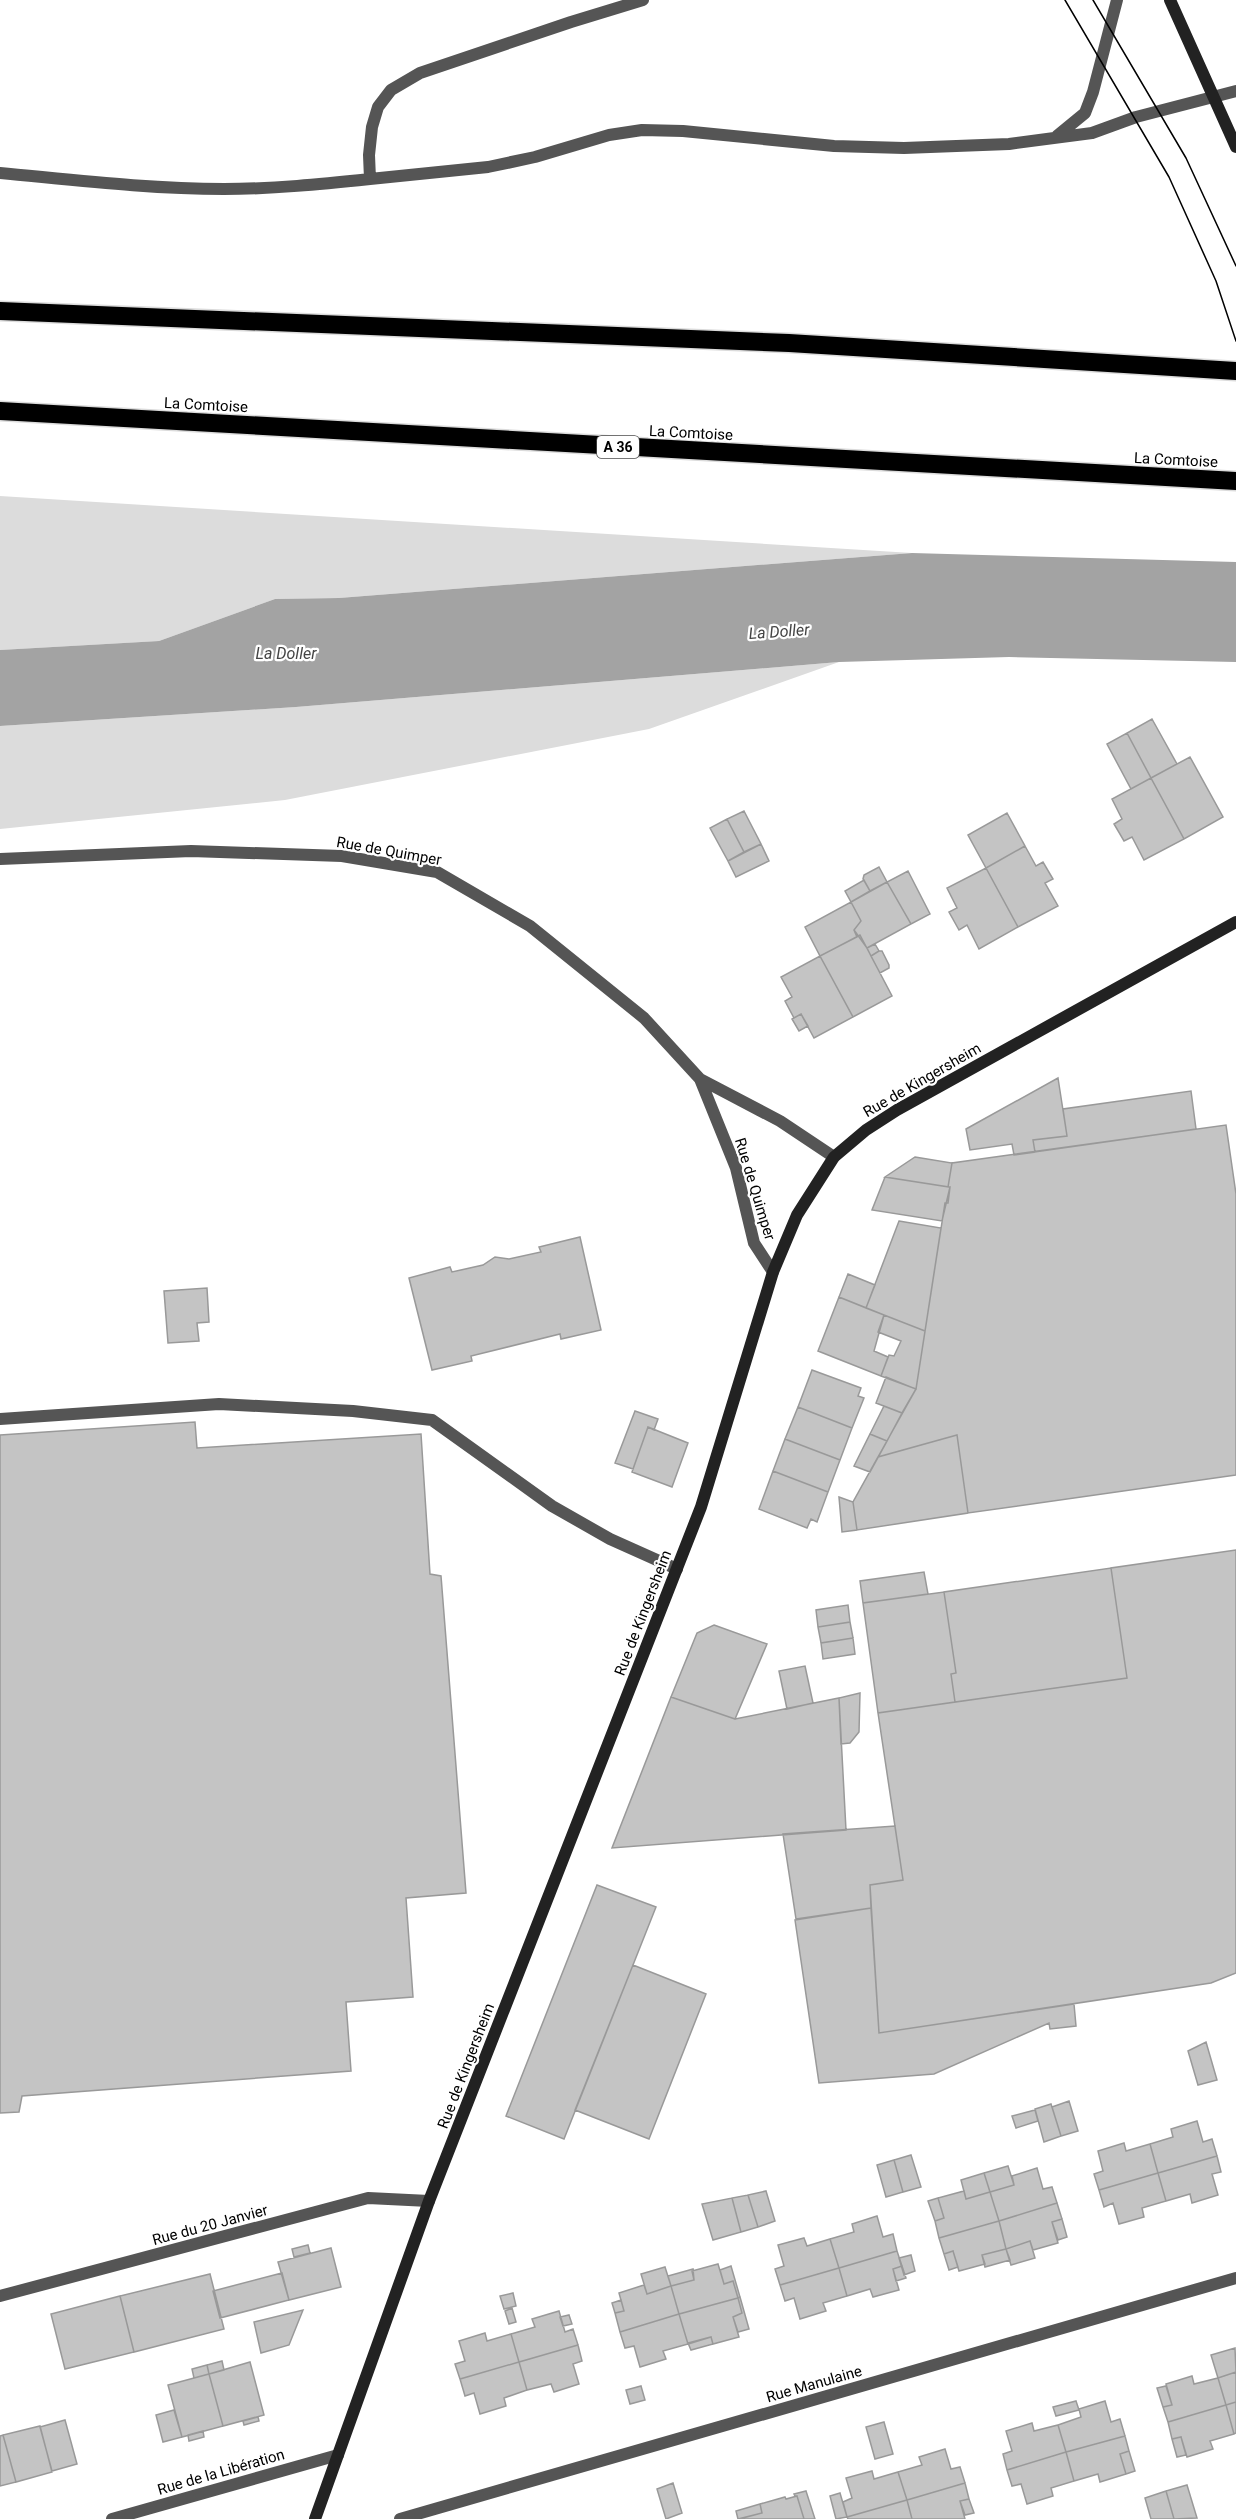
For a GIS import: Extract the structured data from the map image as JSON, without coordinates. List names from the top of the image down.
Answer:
{
  "streets": {
    "highway": ["La Comtoise", "A 36"],
    "main road": ["Rue de Kingersheim"],
    "street": [
      "Rue de Quimper",
      "Rue du 20 Janvier",
      "Rue Manulaine",
      "Rue de la Libération"
    ]
  },
  "crossings": [
    ["Rue de Quimper", "Rue de Kingersheim"],
    ["Rue de Kingersheim", "Rue du 20 Janvier"],
    ["Rue de Kingersheim", "Rue de la Libération"]
  ],
  "water": ["La Doller"]
}
